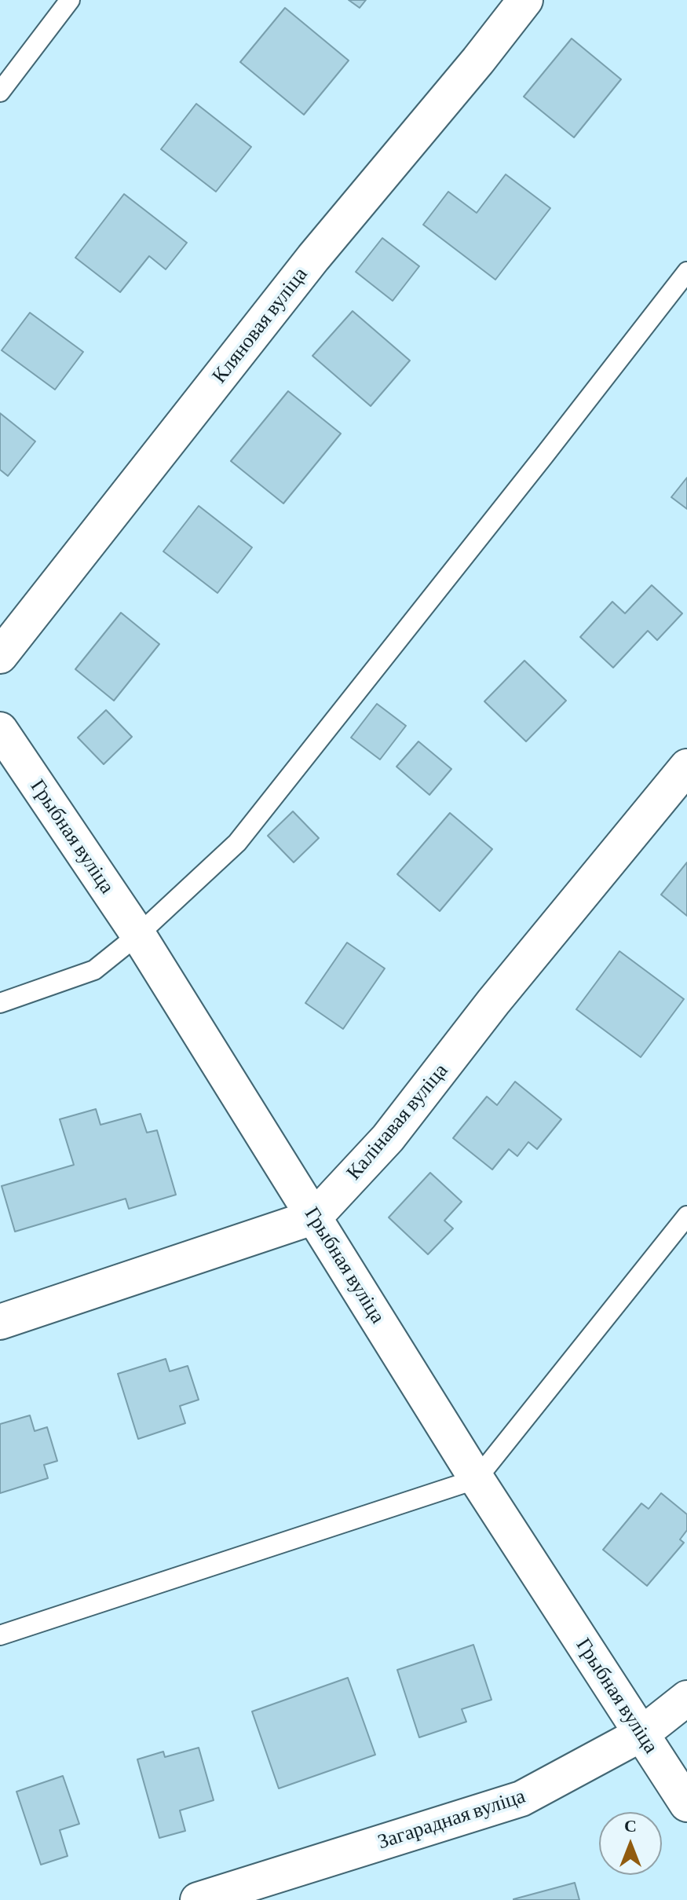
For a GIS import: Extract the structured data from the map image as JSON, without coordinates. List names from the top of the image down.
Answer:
{
  "streets": {
    "street": [
      "Кляновая вуліца",
      "Грыбная вуліца",
      "Калінавая вуліца",
      "Загарадная вуліца"
    ]
  },
  "crossings": [
    ["Грыбная вуліца", "Калінавая вуліца"],
    ["Грыбная вуліца", "Загарадная вуліца"]
  ],
  "north": "top"
}
